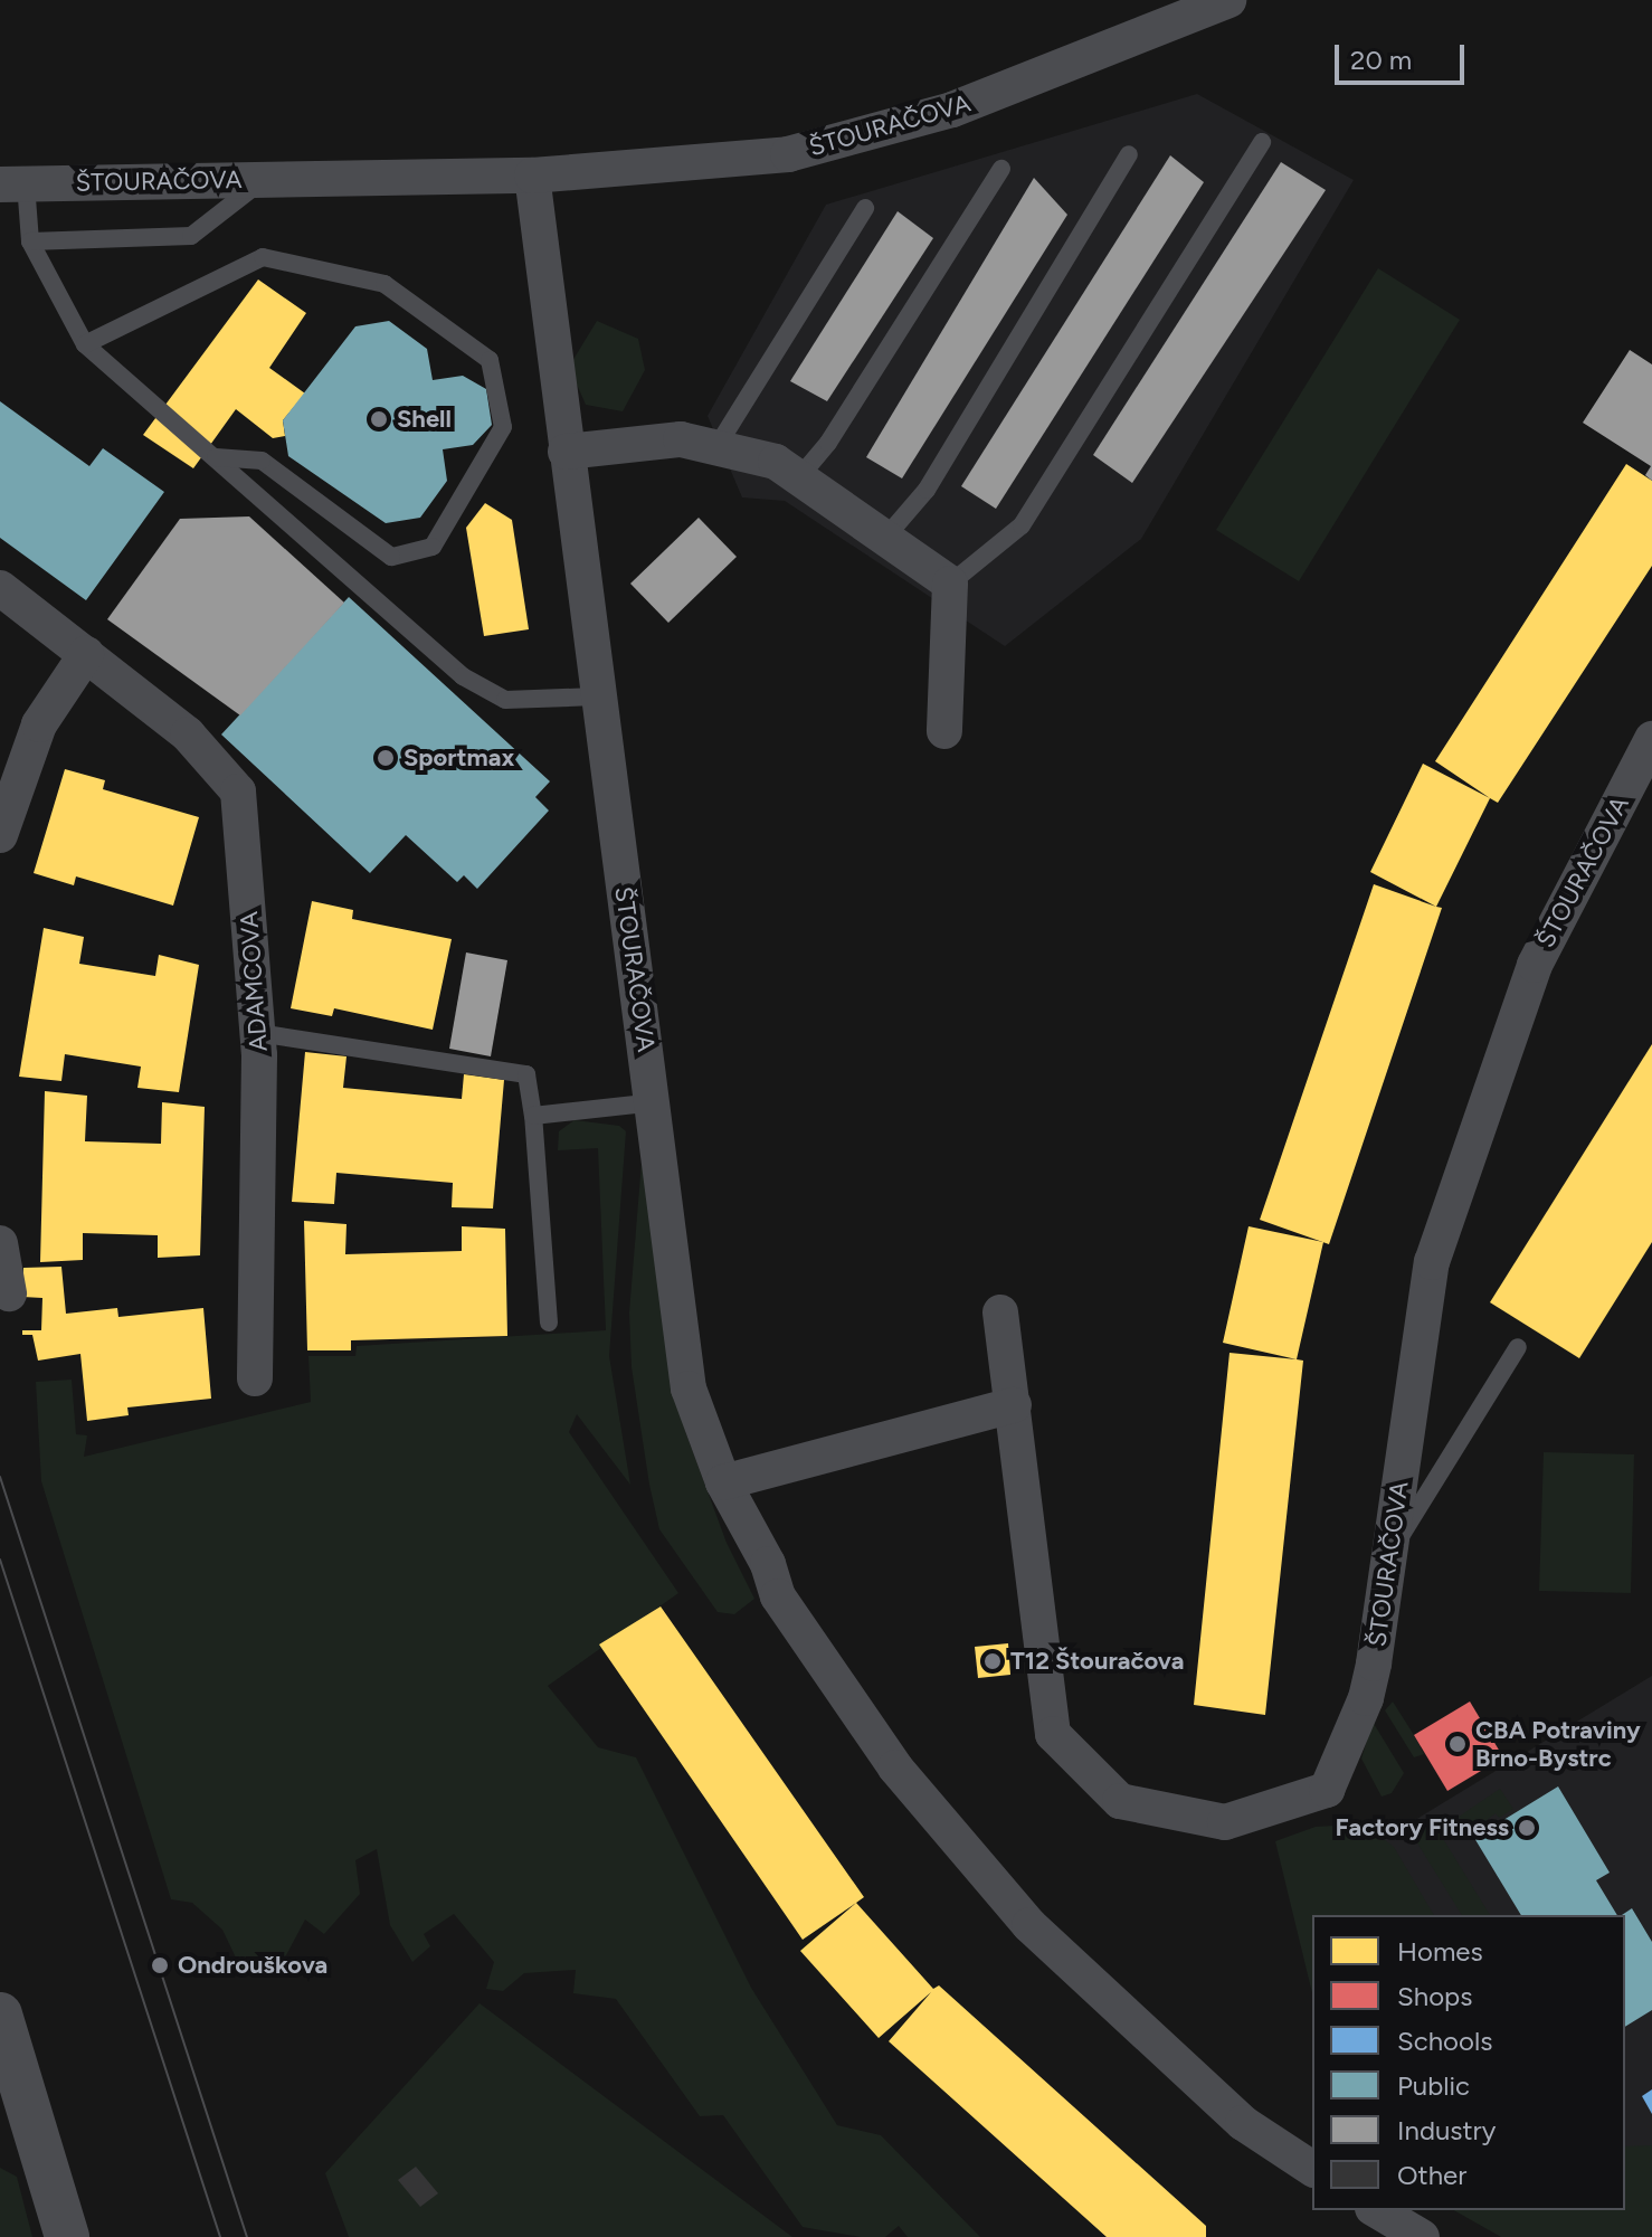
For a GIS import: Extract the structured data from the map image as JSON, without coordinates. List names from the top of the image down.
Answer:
{
  "streets": {
    "street": ["ŠTOURAČOVA", "ADAMCOVA"]
  },
  "places": [
    "Shell",
    "Sportmax",
    "T12 Štouračova",
    "CBA Potraviny Brno-Bystrc",
    "Factory Fitness",
    "Ondrouškova"
  ],
  "legend": [
    "Homes",
    "Shops",
    "Schools",
    "Public",
    "Industry",
    "Other"
  ],
  "scale_bar": "20 m"
}
